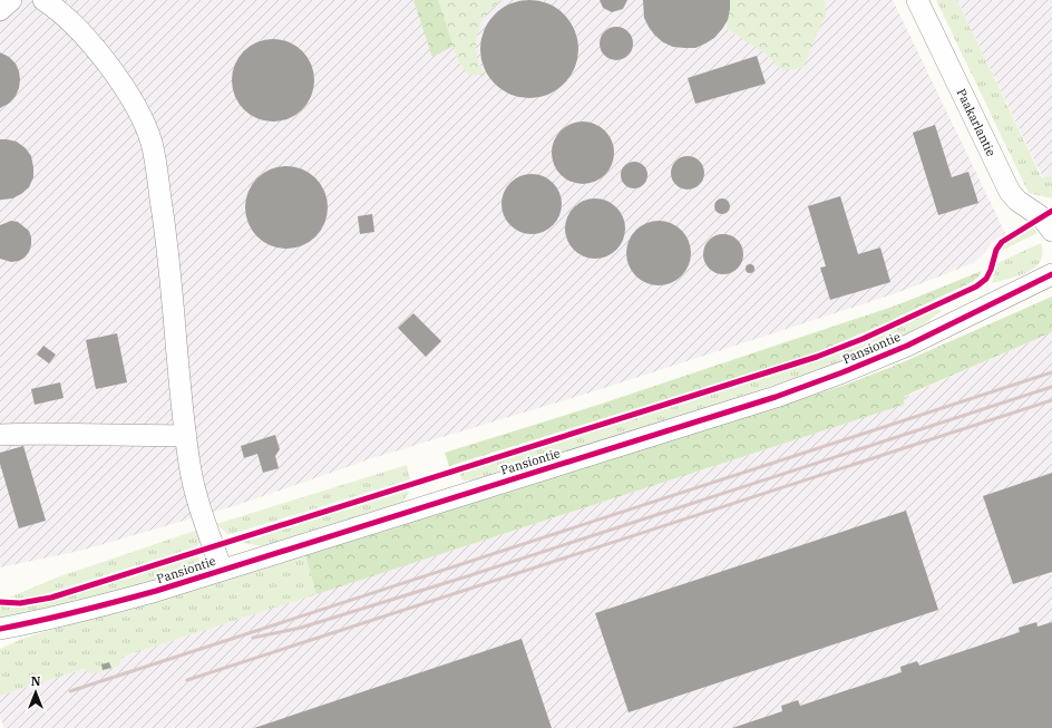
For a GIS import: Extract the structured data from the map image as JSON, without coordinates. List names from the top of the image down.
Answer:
{
  "streets": {
    "street": ["Paakarlantie", "Pansiontie"]
  },
  "north": "top"
}
